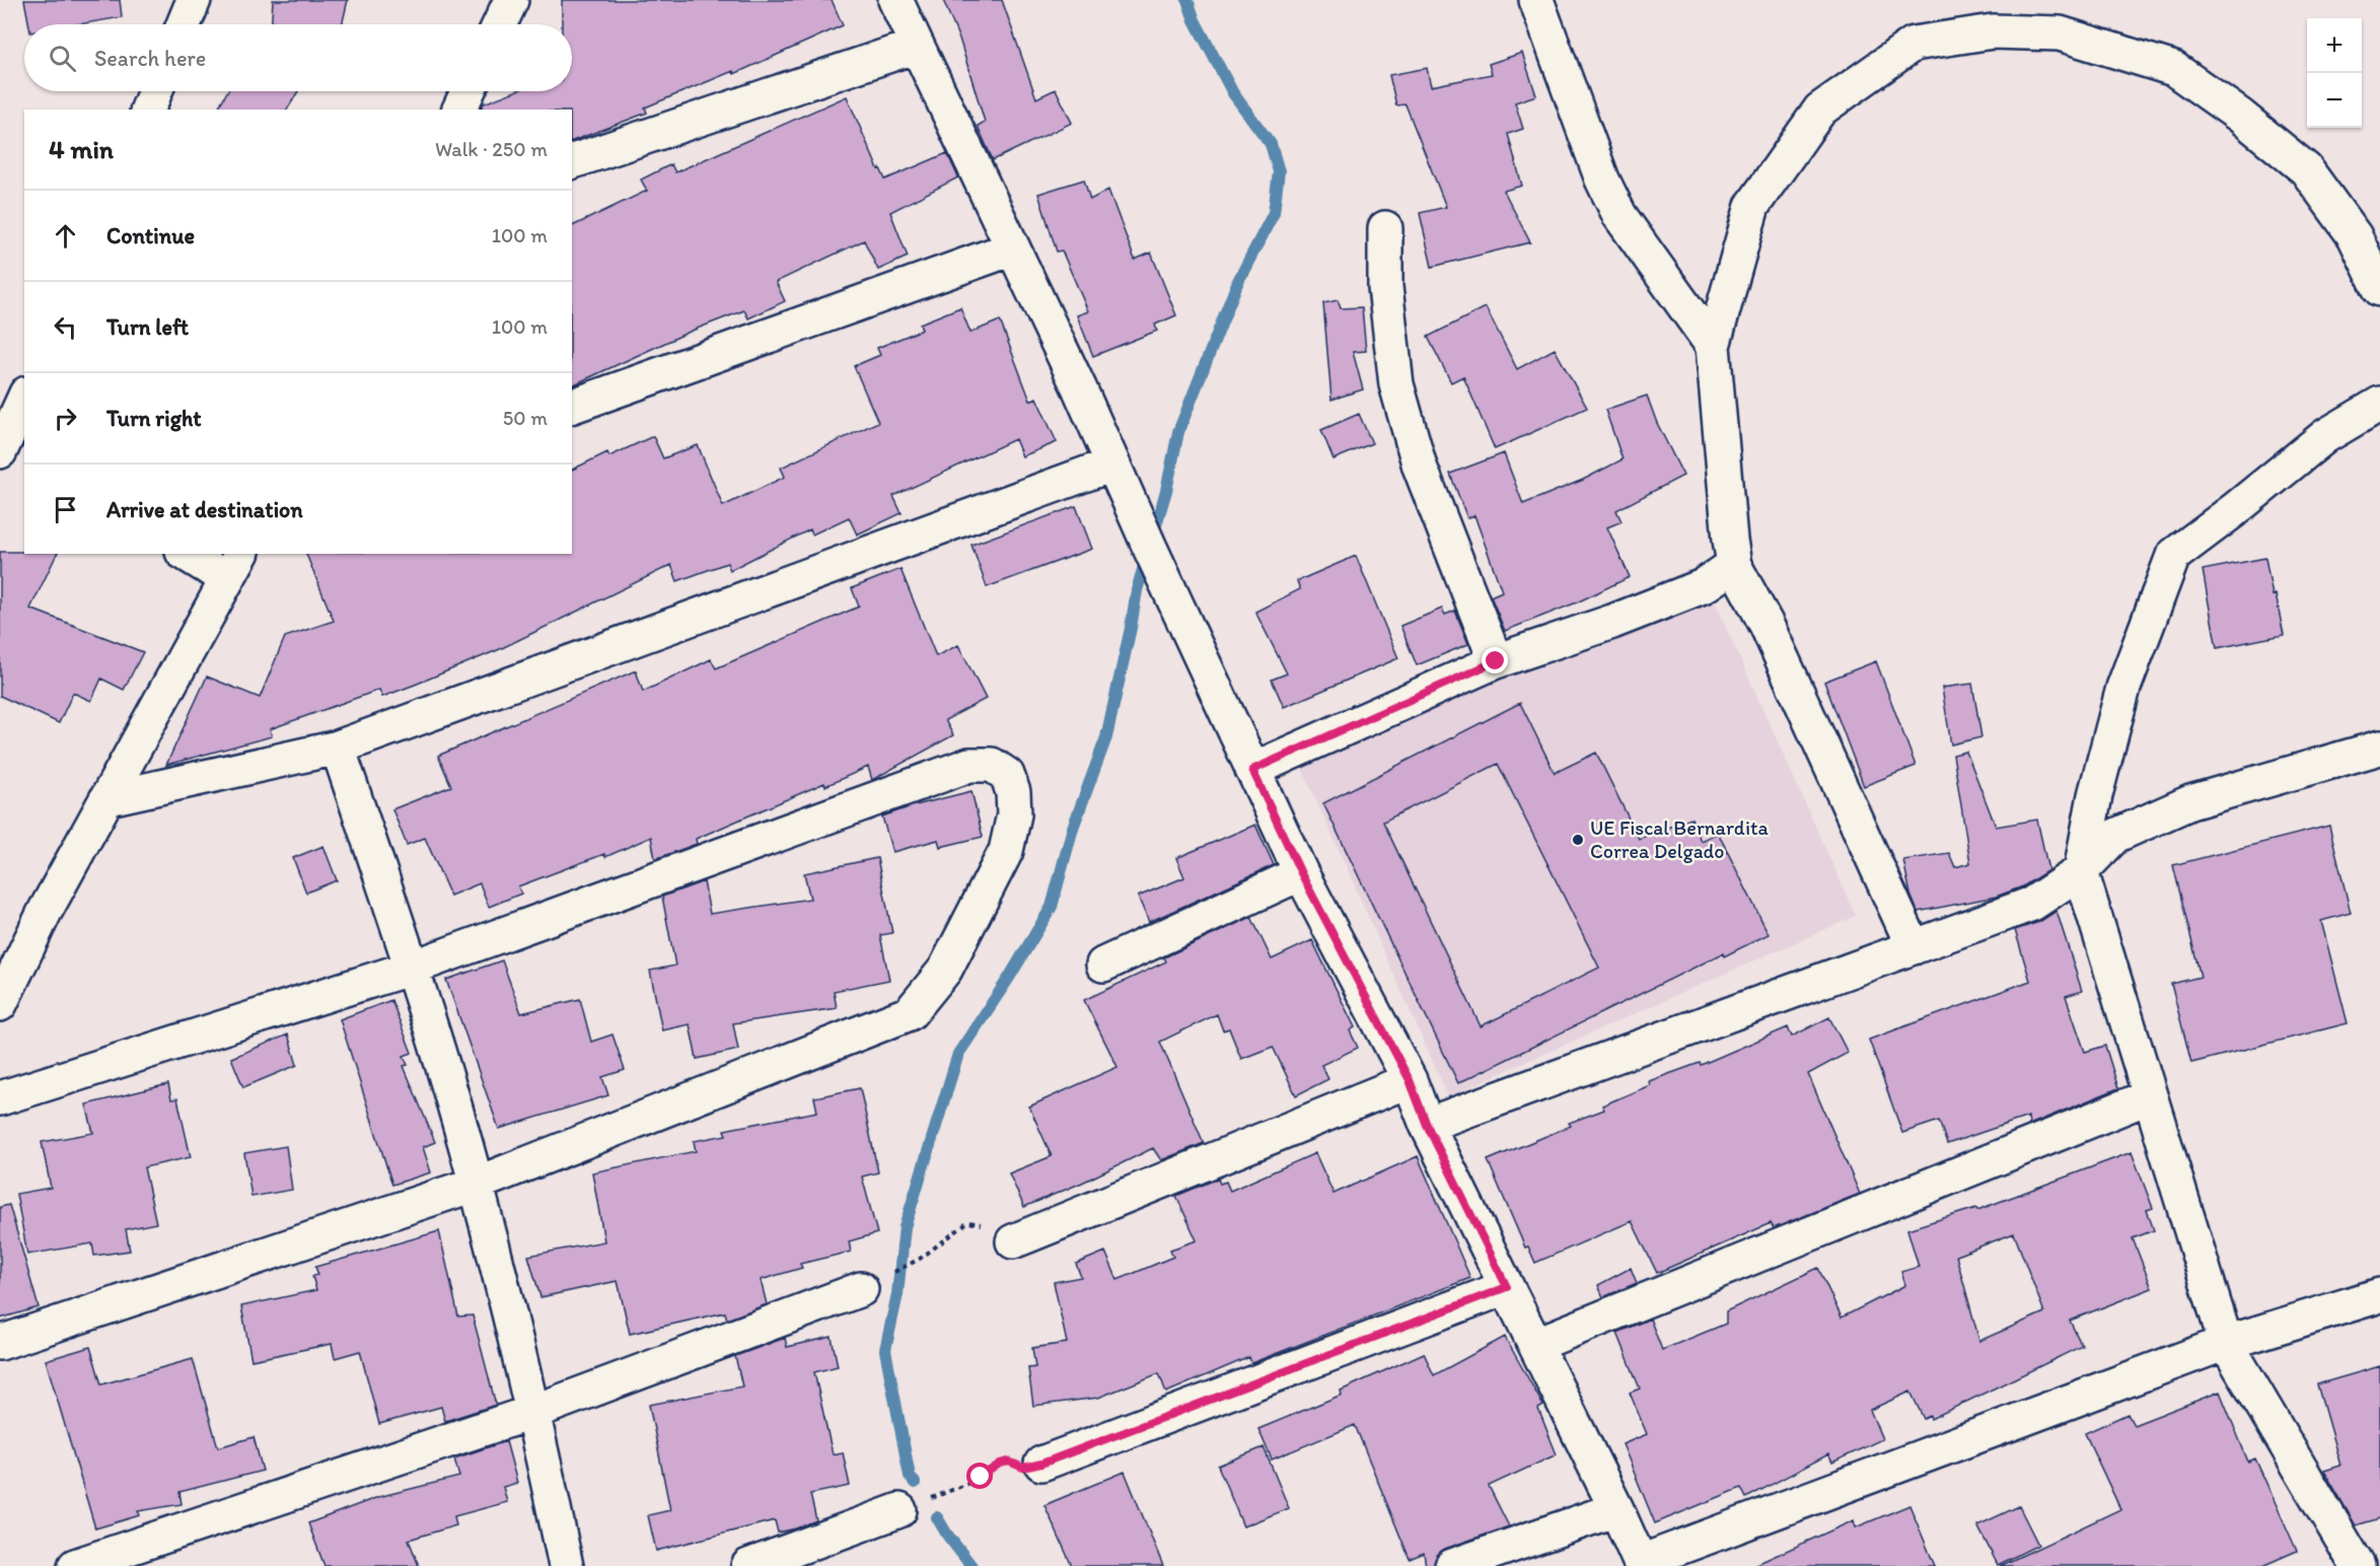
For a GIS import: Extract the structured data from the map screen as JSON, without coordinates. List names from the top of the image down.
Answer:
{
  "places": ["UE Fiscal Bernardita Correa Delgado"],
  "page": {
    "map_buttons": ["+", "−"],
    "search": "Search here",
    "heading": ["4 min", "Walk · 250 m"],
    "list": [
      ["Continue", "100 m"],
      ["Turn left", "100 m"],
      ["Turn right", "50 m"],
      "Arrive at destination"
    ]
  }
}
